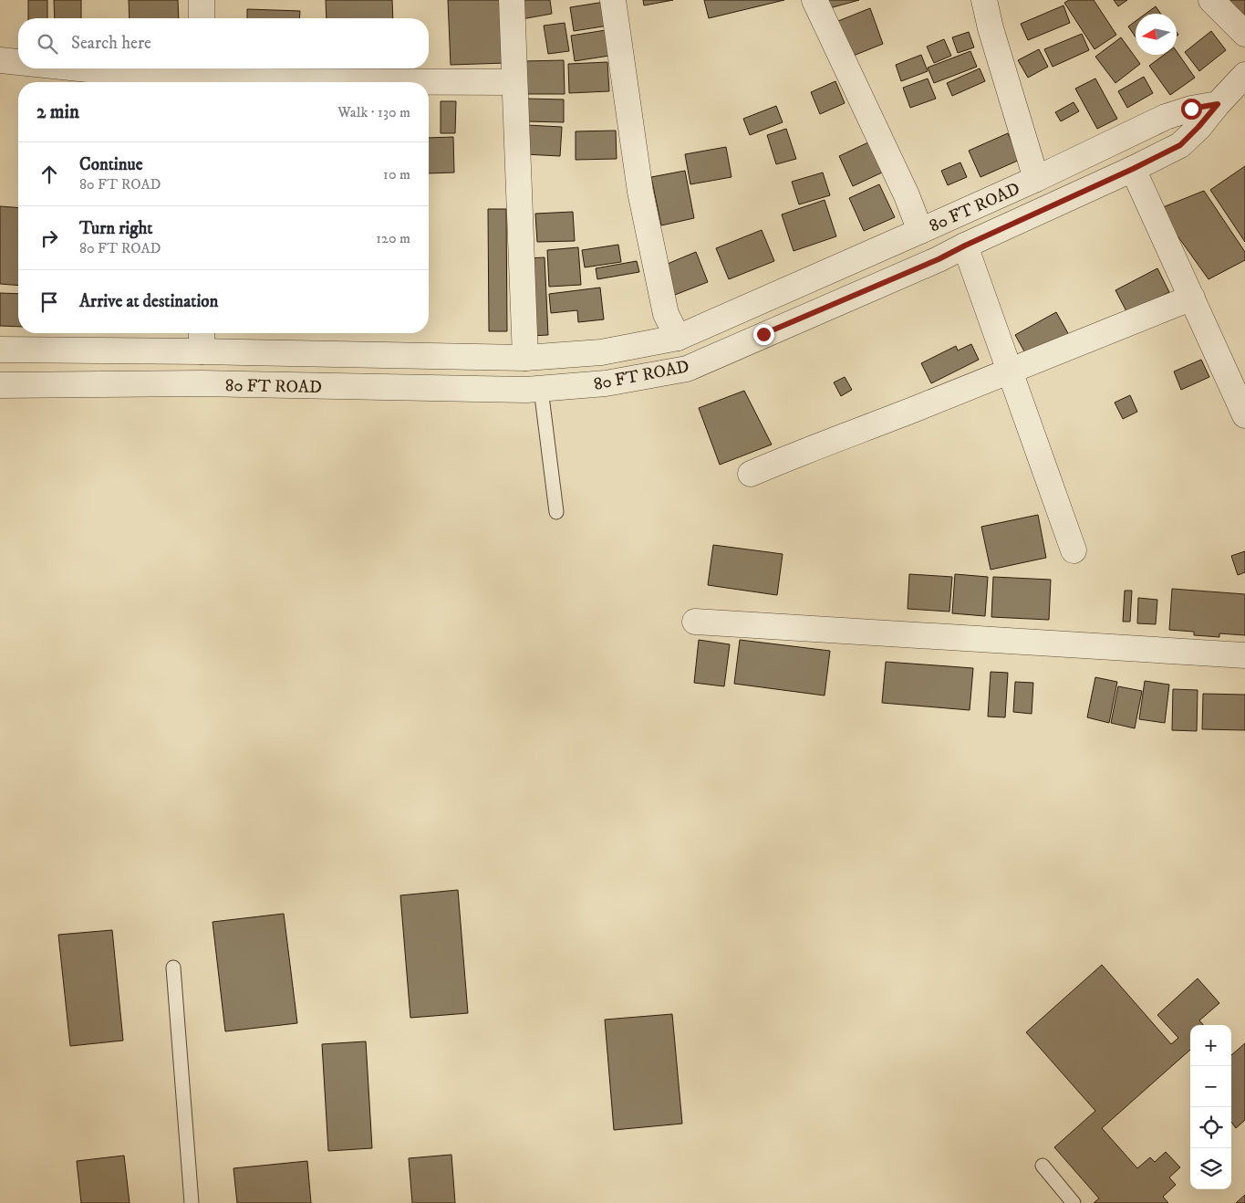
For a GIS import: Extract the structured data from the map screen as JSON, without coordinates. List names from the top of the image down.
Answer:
{
  "streets": {
    "street": ["80 FT ROAD"]
  },
  "north": "left",
  "page": {
    "search": "Search here",
    "heading": ["2 min", "Walk · 130 m"],
    "list": [
      ["Continue", "80 FT ROAD", "10 m"],
      ["Turn right", "80 FT ROAD", "120 m"],
      "Arrive at destination"
    ],
    "map_buttons": ["+", "−"]
  }
}
